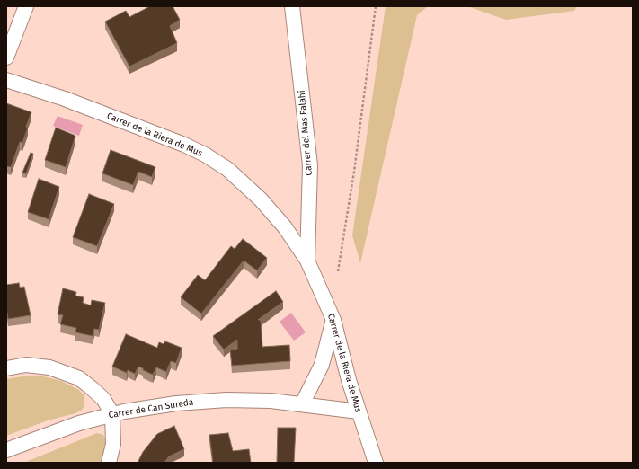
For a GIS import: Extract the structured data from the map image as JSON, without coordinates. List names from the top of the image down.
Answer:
{
  "streets": {
    "street": ["Carrer del Mas Palahí", "Carrer de la Riera de Mus", "Carrer de Can Sureda"]
  },
  "crossings": [
    ["Carrer del Mas Palahí", "Carrer de la Riera de Mus"],
    ["Carrer de la Riera de Mus", "Carrer de Can Sureda"]
  ]
}
